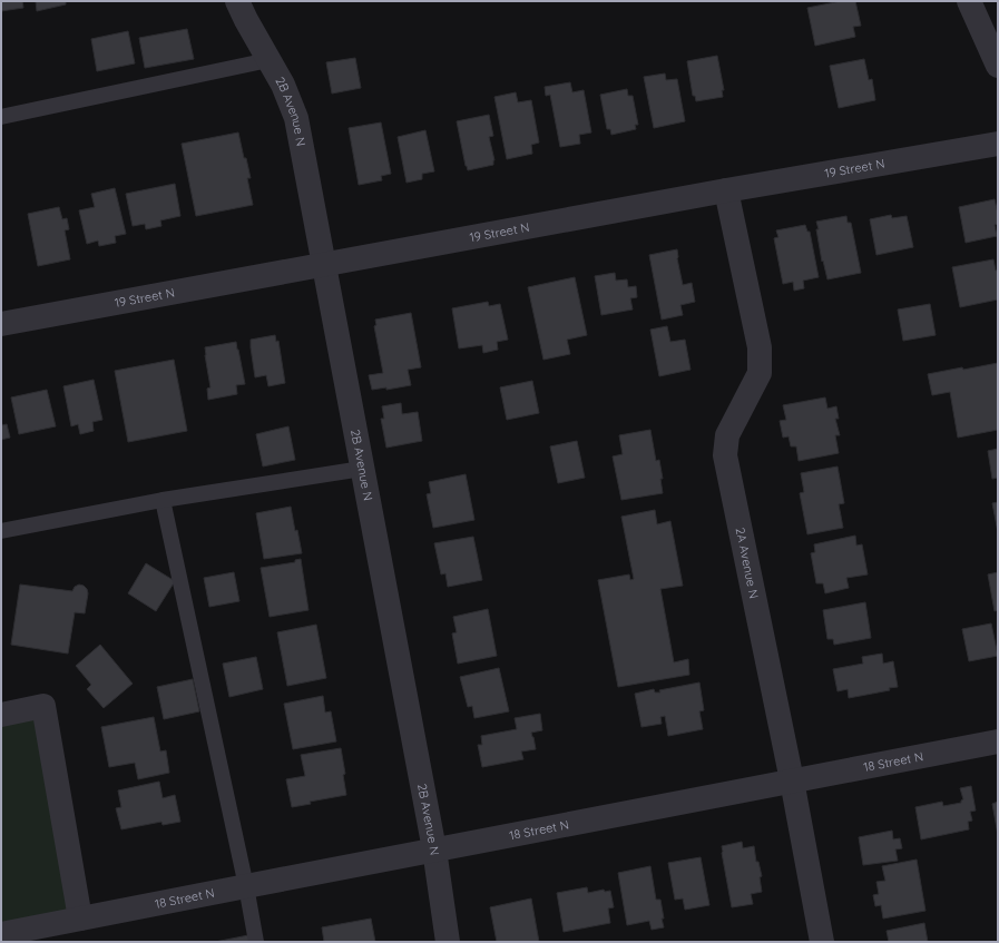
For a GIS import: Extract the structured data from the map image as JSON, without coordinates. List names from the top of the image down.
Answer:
{
  "streets": {
    "street": [
      "2B Avenue N",
      "19 Street N",
      "2A Avenue N",
      "18 Street N"
    ]
  },
  "crossings": [
    ["2B Avenue N", "19 Street N"],
    ["2B Avenue N", "18 Street N"],
    ["19 Street N", "2A Avenue N"],
    ["2A Avenue N", "18 Street N"]
  ]
}
